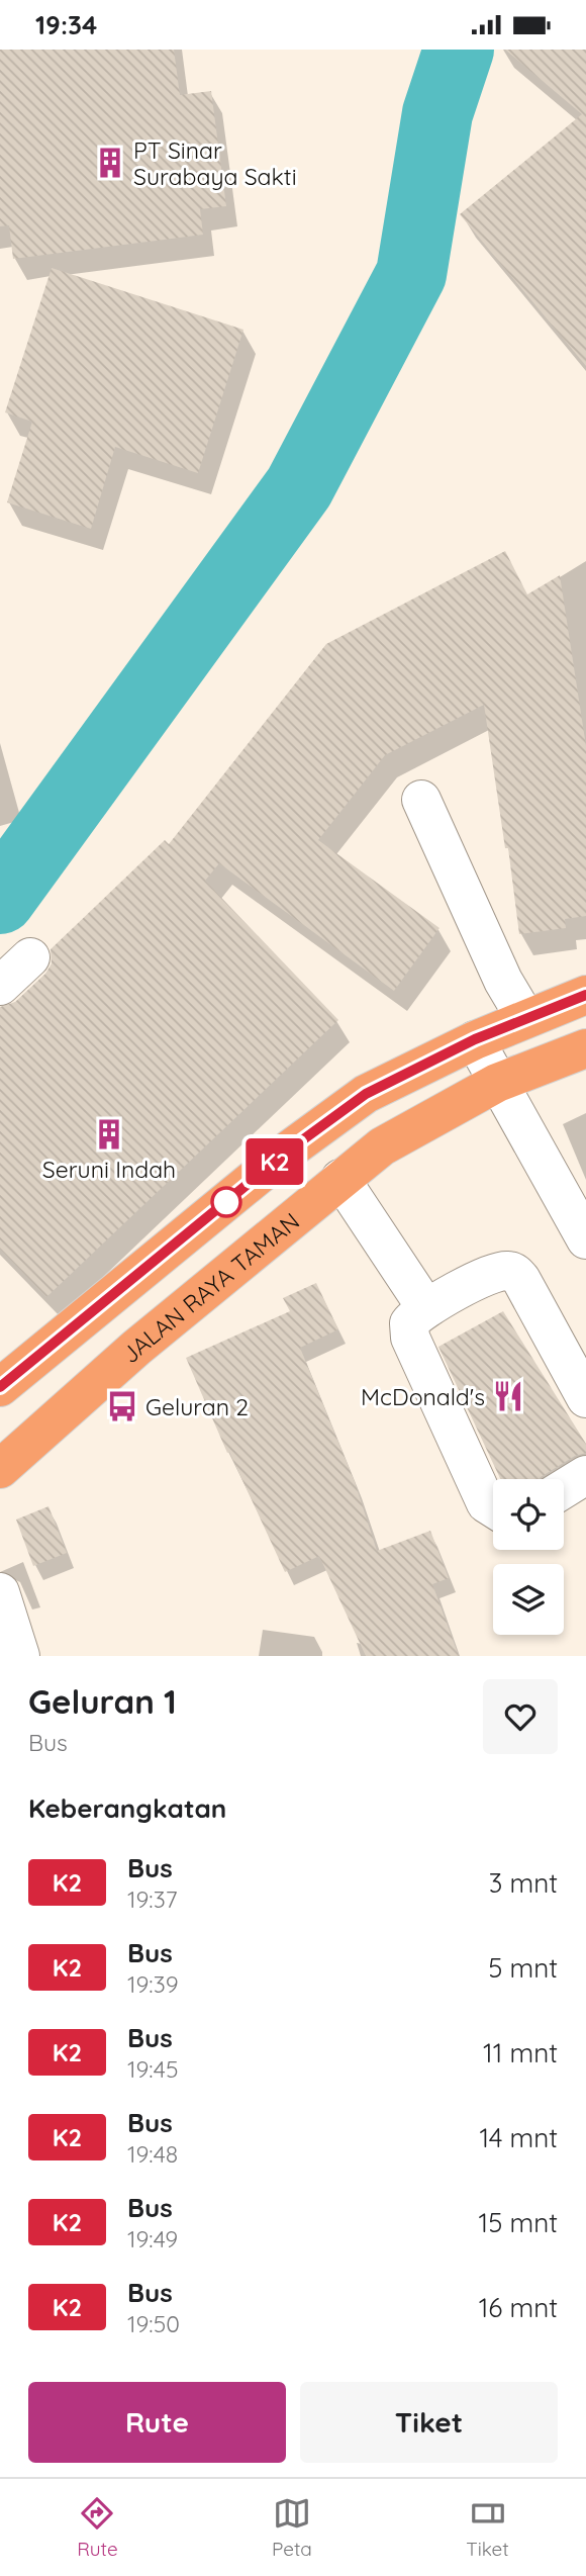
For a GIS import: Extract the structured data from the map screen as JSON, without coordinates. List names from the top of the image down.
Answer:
{
  "streets": {
    "highway": ["JALAN RAYA TAMAN"]
  },
  "places": {
    "building": ["PT Sinar Surabaya Sakti", "Seruni Indah"],
    "restaurant": ["McDonald's"],
    "bus stop": ["Geluran 2"]
  },
  "lines": ["bus line K2"],
  "page": {
    "status": "19:34",
    "on_map": "K2",
    "heading": [
      ["Geluran 1", "Bus"],
      "Keberangkatan"
    ],
    "list": [
      {
        "mark": "K2",
        "name": "Bus",
        "note": "19:37",
        "value": "3 mnt"
      },
      {
        "mark": "K2",
        "name": "Bus",
        "note": "19:39",
        "value": "5 mnt"
      },
      {
        "mark": "K2",
        "name": "Bus",
        "note": "19:45",
        "value": "11 mnt"
      },
      {
        "mark": "K2",
        "name": "Bus",
        "note": "19:48",
        "value": "14 mnt"
      },
      {
        "mark": "K2",
        "name": "Bus",
        "note": "19:49",
        "value": "15 mnt"
      },
      {
        "mark": "K2",
        "name": "Bus",
        "note": "19:50",
        "value": "16 mnt"
      }
    ],
    "buttons": ["Rute", "Tiket"],
    "tabs": ["Rute", "Peta", "Tiket"]
  }
}
